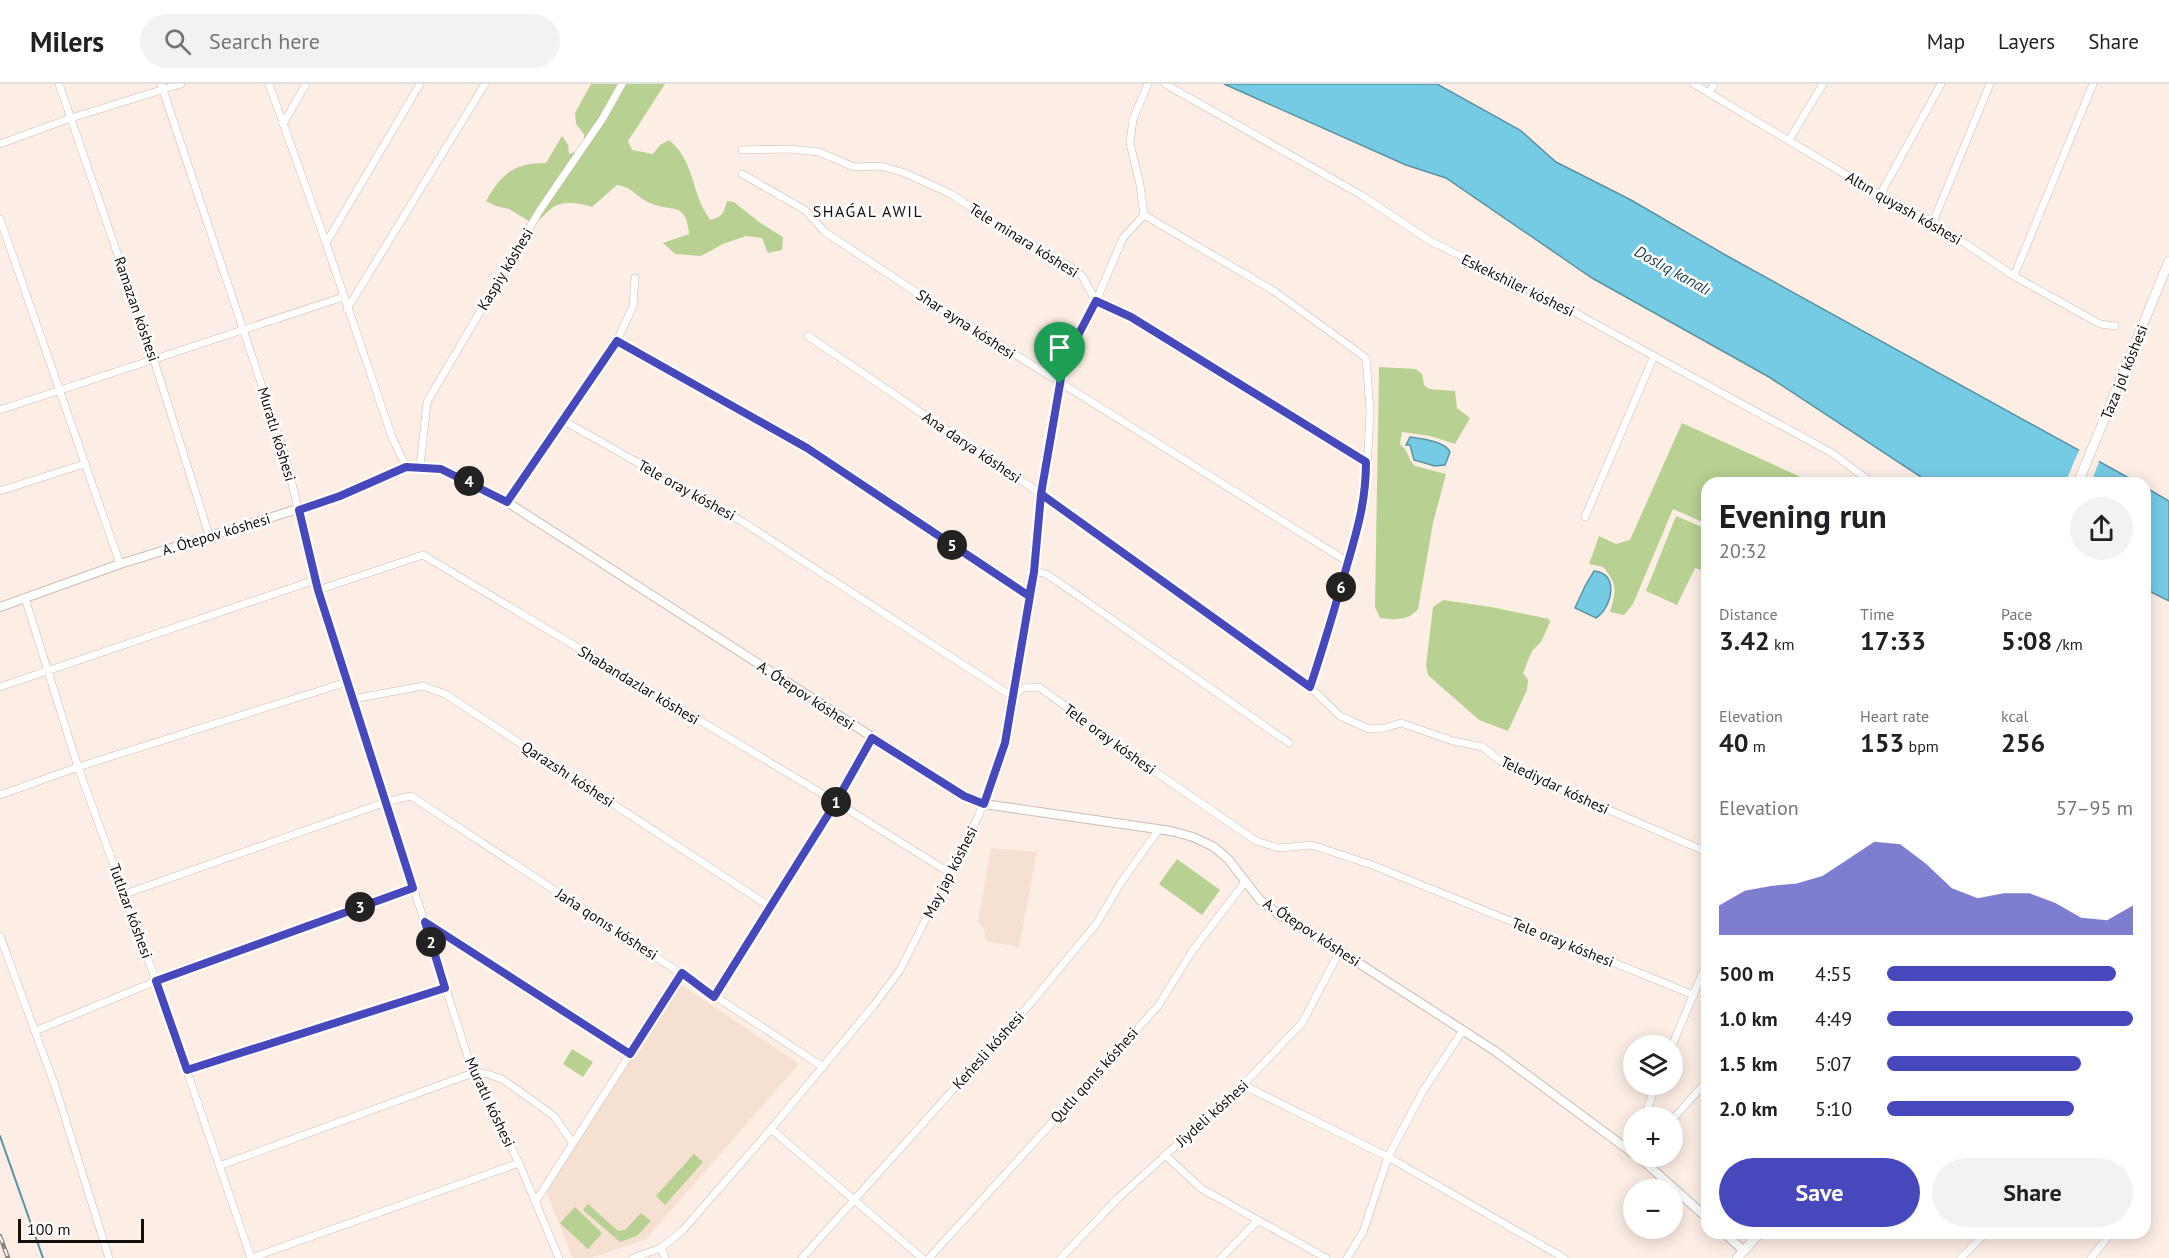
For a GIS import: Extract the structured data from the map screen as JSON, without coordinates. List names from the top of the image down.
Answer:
{
  "streets": {
    "main road": ["Taza jol kóshesi"],
    "street": [
      "Altın quyash kóshesi",
      "Tele minara kóshesi",
      "Kaspiy kóshesi",
      "Eskekshiler kóshesi",
      "Ramazan kóshesi",
      "Shar ayna kóshesi",
      "Muratlı kóshesi",
      "Ana darya kóshesi",
      "Tele oray kóshesi",
      "A. Ótepov kóshesi",
      "Shabandazlar kóshesi",
      "Qarazshı kóshesi",
      "Telediydar kóshesi",
      "May jap kóshesi",
      "Tutlızar kóshesi",
      "Jańa qonıs kóshesi",
      "Keńesli kóshesi",
      "Qutlı qonıs kóshesi",
      "Jiydeli kóshesi"
    ]
  },
  "crossings": [
    ["Tele minara kóshesi", "May jap kóshesi"],
    ["Kaspiy kóshesi", "A. Ótepov kóshesi"],
    ["Ramazan kóshesi", "A. Ótepov kóshesi"],
    ["Shar ayna kóshesi", "May jap kóshesi"],
    ["Muratlı kóshesi", "A. Ótepov kóshesi"],
    ["Muratlı kóshesi", "Shabandazlar kóshesi"],
    ["Muratlı kóshesi", "Qarazshı kóshesi"],
    ["Muratlı kóshesi", "Jańa qonıs kóshesi"],
    ["Ana darya kóshesi", "Telediydar kóshesi"],
    ["Ana darya kóshesi", "May jap kóshesi"],
    ["Tele oray kóshesi", "May jap kóshesi"],
    ["A. Ótepov kóshesi", "May jap kóshesi"],
    ["A. Ótepov kóshesi", "Tutlızar kóshesi"],
    ["A. Ótepov kóshesi", "Keńesli kóshesi"],
    ["A. Ótepov kóshesi", "Qutlı qonıs kóshesi"],
    ["A. Ótepov kóshesi", "Jiydeli kóshesi"],
    ["Shabandazlar kóshesi", "May jap kóshesi"],
    ["May jap kóshesi", "Jańa qonıs kóshesi"],
    ["Tutlızar kóshesi", "Jańa qonıs kóshesi"]
  ],
  "districts": ["SHAǴAL AWIL"],
  "water": ["Doslıq kanalı"],
  "scale_bar": "100 m",
  "page": {
    "header": "Milers",
    "search": "Search here",
    "nav": ["Map", "Layers", "Share"],
    "pins": [
      "4",
      "5",
      "6",
      "1",
      "3",
      "2"
    ],
    "heading": ["Evening run", "20:32"],
    "stats": [
      ["Distance", "3.42 km"],
      ["Time", "17:33"],
      ["Pace", "5:08 /km"],
      ["Elevation", "40 m"],
      ["Heart rate", "153 bpm"],
      ["kcal", "256"]
    ],
    "chart": ["Elevation", "57–95 m"],
    "list": [
      {
        "name": "500 m",
        "note": "4:55"
      },
      {
        "name": "1.0 km",
        "note": "4:49"
      },
      {
        "name": "1.5 km",
        "note": "5:07"
      },
      {
        "name": "2.0 km",
        "note": "5:10"
      }
    ],
    "map_buttons": ["+", "−"],
    "buttons": ["Save", "Share"],
    "scale": "100 m"
  }
}
